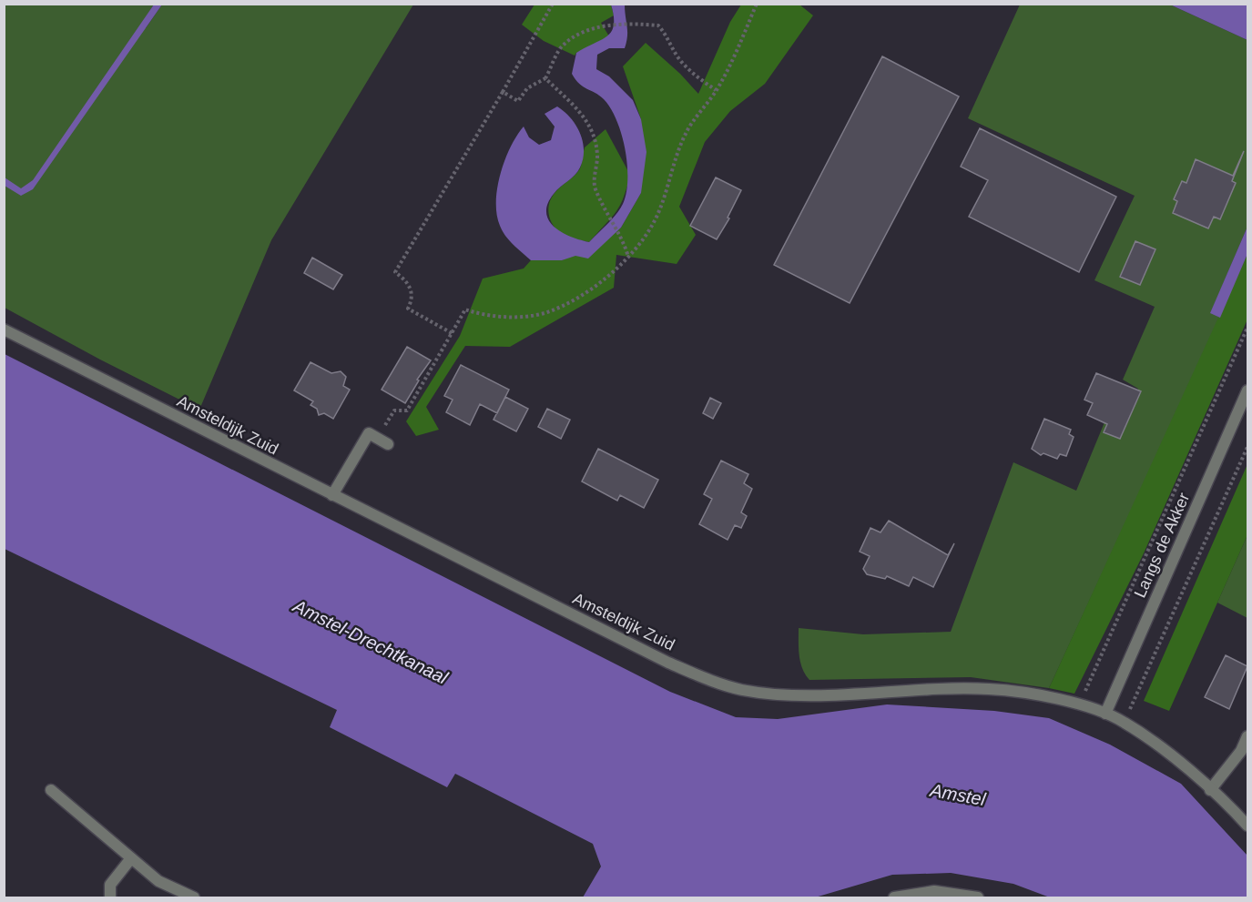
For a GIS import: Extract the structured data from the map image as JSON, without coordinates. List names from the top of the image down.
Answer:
{
  "streets": {
    "street": ["Amsteldijk Zuid", "Langs de Akker"]
  },
  "crossings": [
    ["Amsteldijk Zuid", "Langs de Akker"]
  ],
  "water": ["Amstel-Drechtkanaal", "Amstel"]
}
